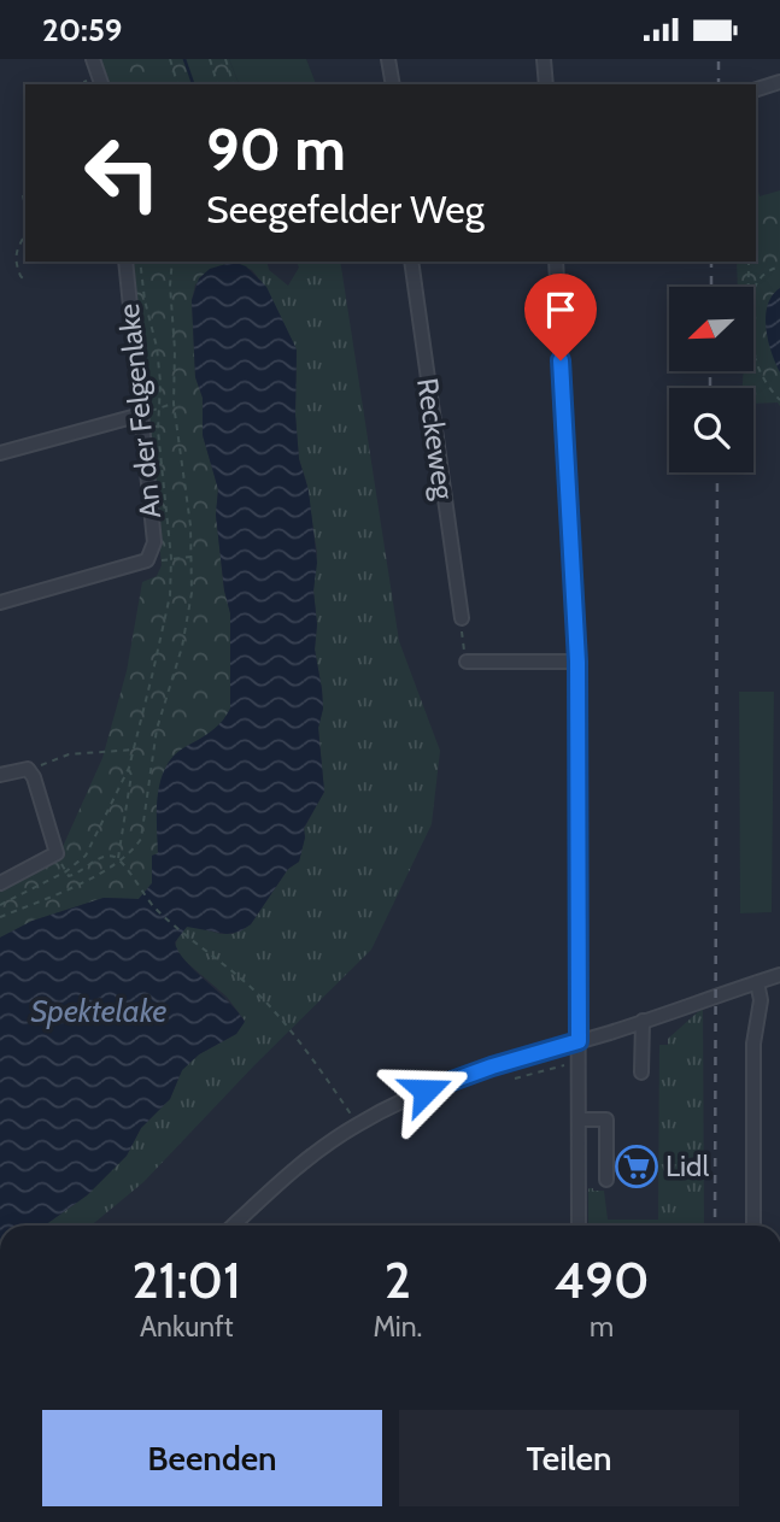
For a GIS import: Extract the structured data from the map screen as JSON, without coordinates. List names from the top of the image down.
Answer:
{
  "streets": {
    "street": ["An der Felgenlake", "Reckeweg"]
  },
  "water": ["Spektelake"],
  "places": {
    "supermarket": ["Lidl"]
  },
  "north": "bottom left",
  "page": {
    "status": "20:59",
    "turn": ["90 m", "Seegefelder Weg"],
    "eta": [
      "21:01",
      "Ankunft",
      "2",
      "Min.",
      "490",
      "m"
    ],
    "buttons": ["Beenden", "Teilen"]
  }
}
